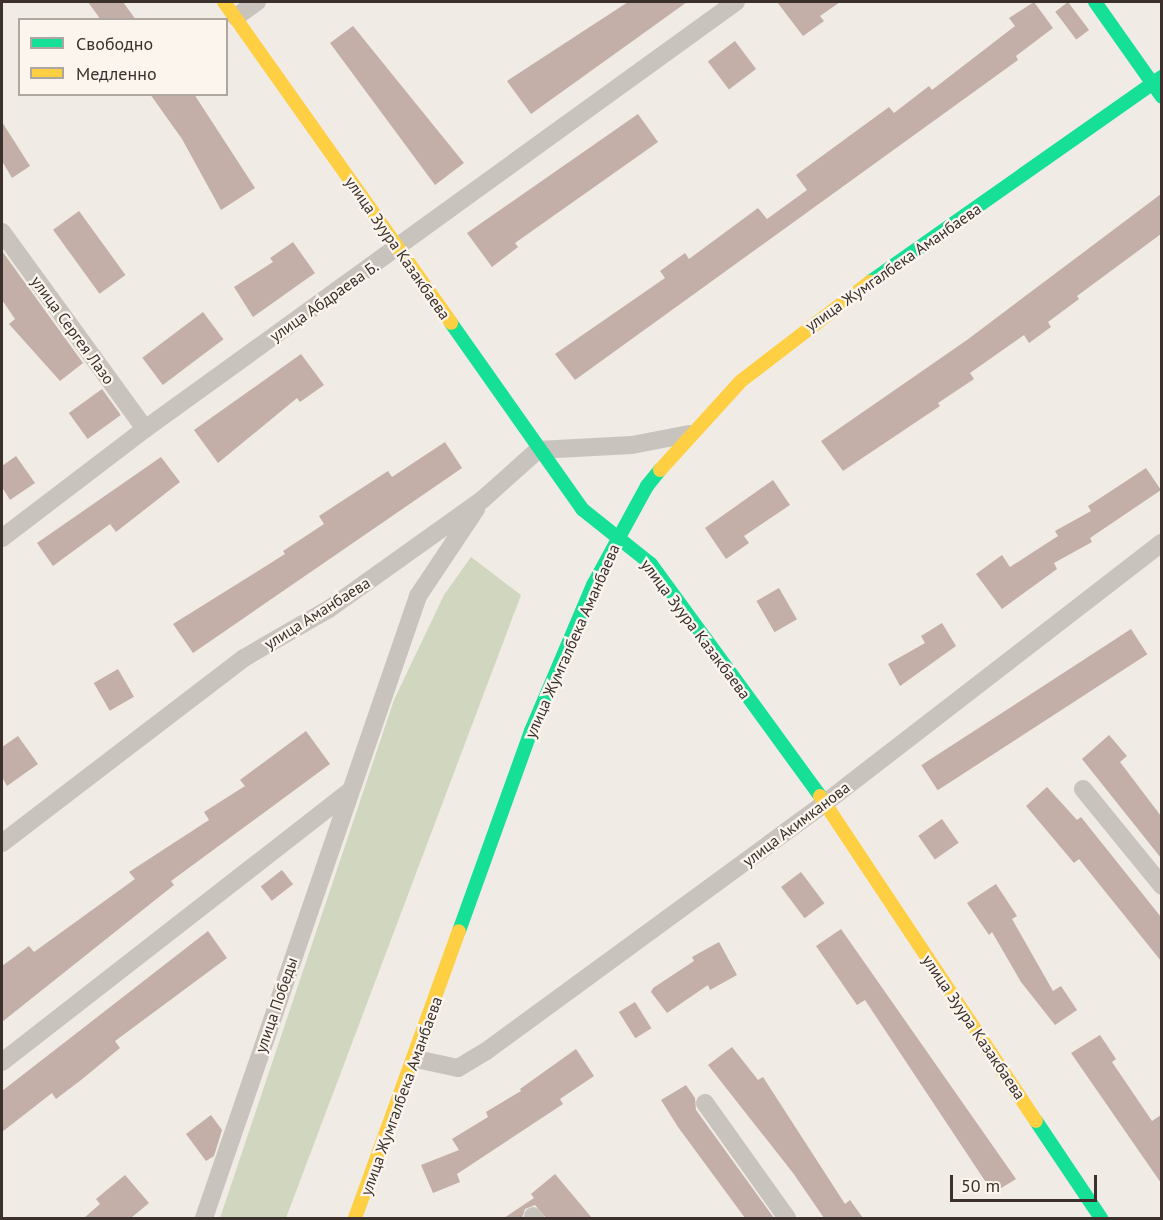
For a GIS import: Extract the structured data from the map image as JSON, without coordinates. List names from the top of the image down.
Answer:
{
  "streets": {
    "street": [
      "улица Зуура Казакбаева",
      "улица Жумгалбека Аманбаева",
      "улица Абдраева Б.",
      "улица Сергея Лазо",
      "улица Аманбаева",
      "улица Акимканова",
      "улица Победы"
    ]
  },
  "crossings": [
    ["улица Зуура Казакбаева", "улица Жумгалбека Аманбаева"],
    ["улица Зуура Казакбаева", "улица Абдраева Б."],
    ["улица Зуура Казакбаева", "улица Аманбаева"],
    ["улица Зуура Казакбаева", "улица Акимканова"],
    ["улица Жумгалбека Аманбаева", "улица Акимканова"],
    ["улица Абдраева Б.", "улица Сергея Лазо"],
    ["улица Аманбаева", "улица Победы"]
  ],
  "legend": ["Свободно", "Медленно"],
  "scale_bar": "50 m"
}
